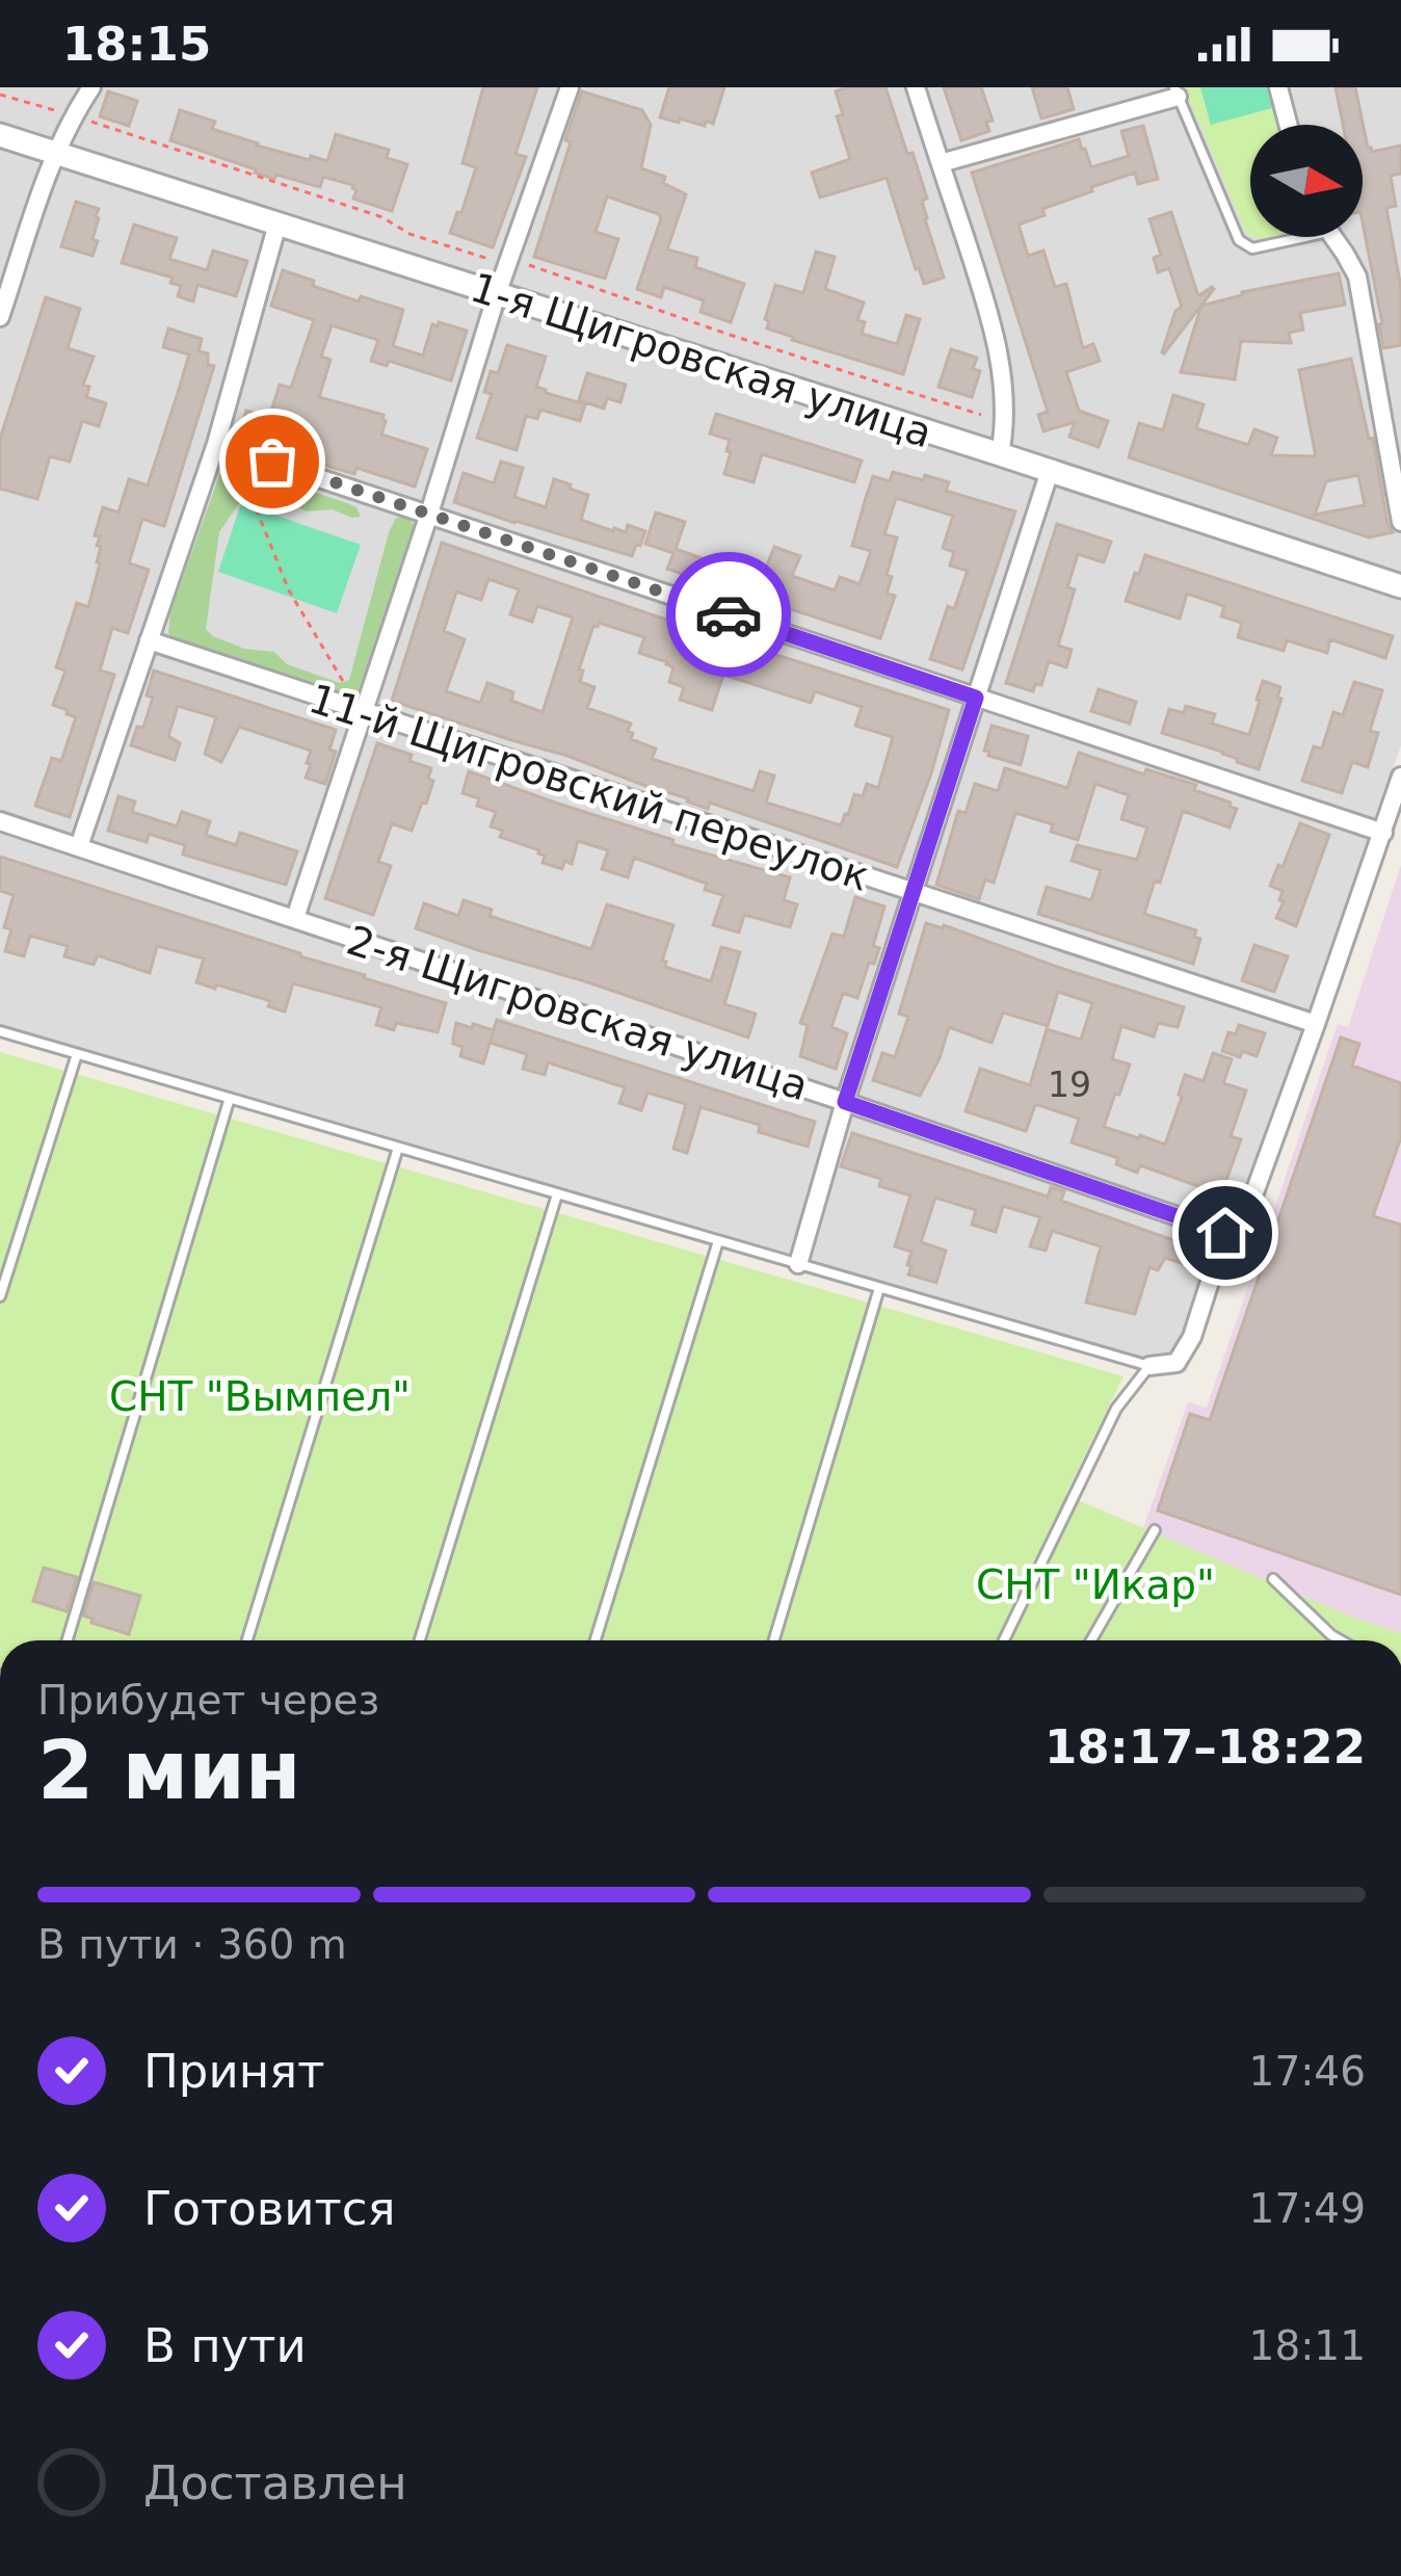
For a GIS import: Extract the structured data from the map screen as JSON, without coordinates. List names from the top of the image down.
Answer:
{
  "streets": {
    "street": ["1-я Щигровская улица", "11-й Щигровский переулок", "2-я Щигровская улица"]
  },
  "parks": ["СНТ \"Вымпел\"", "СНТ \"Икар\""],
  "house_numbers": ["19"],
  "north": "right",
  "page": {
    "status": "18:15",
    "heading": ["2 мин", "Прибудет через", "18:17–18:22"],
    "bar": "В пути · 360 m",
    "list": [
      ["Принят", "17:46"],
      ["Готовится", "17:49"],
      ["В пути", "18:11"],
      "Доставлен"
    ]
  }
}
